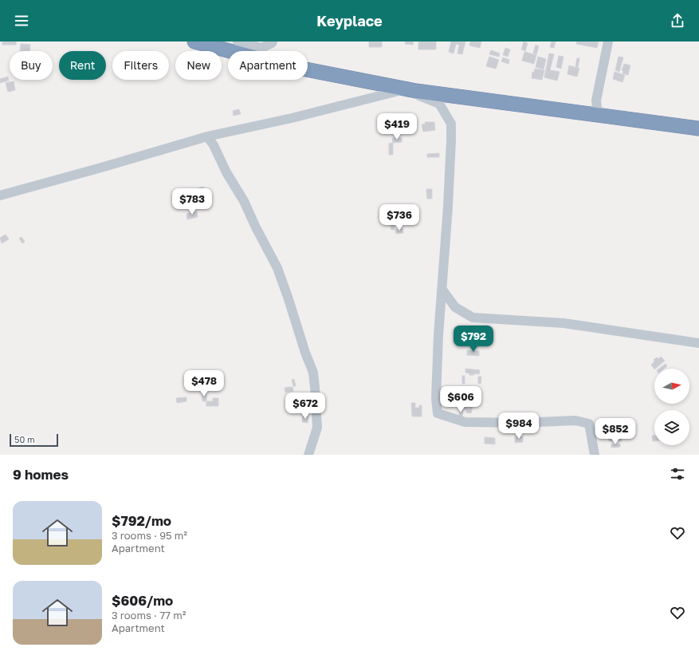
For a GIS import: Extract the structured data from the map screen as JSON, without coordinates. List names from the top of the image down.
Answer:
{
  "scale_bar": "50 m",
  "north": "right",
  "page": {
    "header": "Keyplace",
    "chip": [
      "Buy",
      "Rent",
      "Filters",
      "New",
      "Apartment"
    ],
    "price": [
      "$419",
      "$783",
      "$736",
      "$792",
      "$478",
      "$606",
      "$672",
      "$984",
      "$852"
    ],
    "scale": "50 m",
    "heading": "9 homes",
    "list": [
      {
        "name": "$792/mo",
        "note": "3 rooms · 95 m² · Apartment"
      },
      {
        "name": "$606/mo",
        "note": "3 rooms · 77 m² · Apartment"
      }
    ]
  }
}
